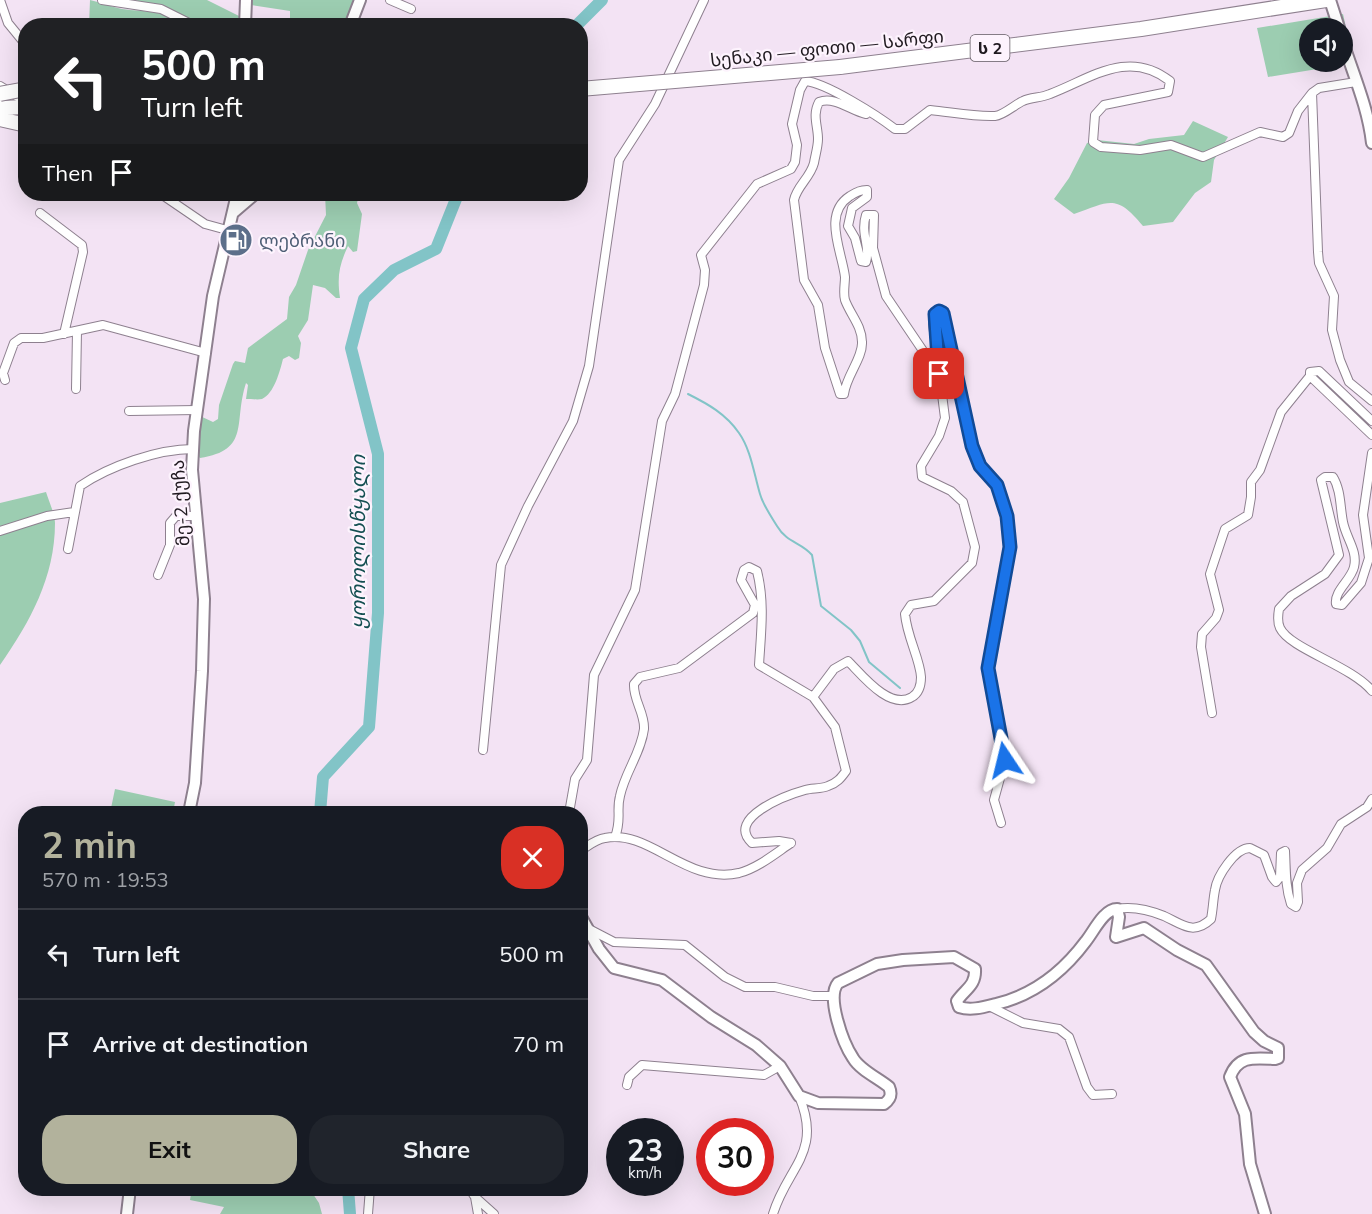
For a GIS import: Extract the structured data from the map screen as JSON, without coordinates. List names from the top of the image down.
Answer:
{
  "streets": {
    "highway": ["სენაკი — ფოთი — სარფი", "ს 2"],
    "street": ["მე-2 ქუჩა"]
  },
  "water": ["ყოროლისწყალი"],
  "places": {
    "fuel station": ["ლებრანი"]
  },
  "page": {
    "turn": ["500 m", "Turn left"],
    "then": "Then",
    "heading": ["2 min", "570 m · 19:53"],
    "list": [
      {
        "name": "Turn left",
        "value": "500 m"
      },
      {
        "name": "Arrive at destination",
        "value": "70 m"
      }
    ],
    "buttons": ["Exit", "Share"],
    "speed": "23 km/h",
    "limit": "30"
  }
}
